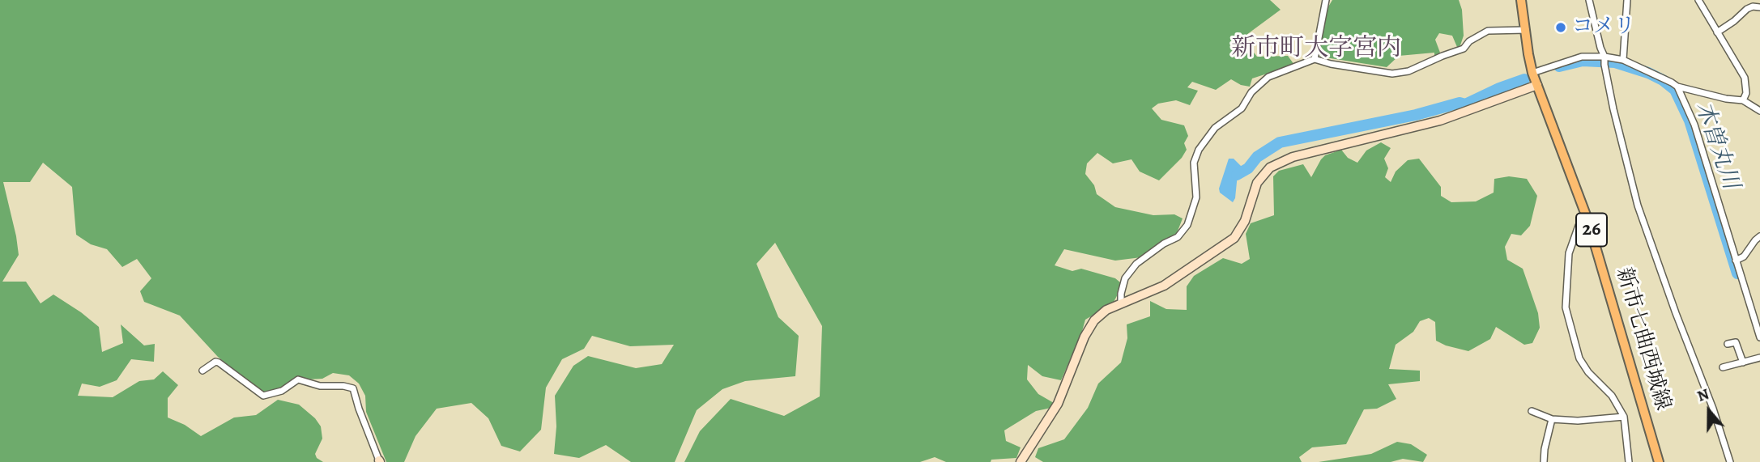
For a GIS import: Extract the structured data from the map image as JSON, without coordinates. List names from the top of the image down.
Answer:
{
  "streets": {
    "main road": ["26", "新市七曲西城線"]
  },
  "districts": ["新市町大字宮内"],
  "water": ["木曽丸川"],
  "places": ["コメリ"],
  "north": "top"
}
